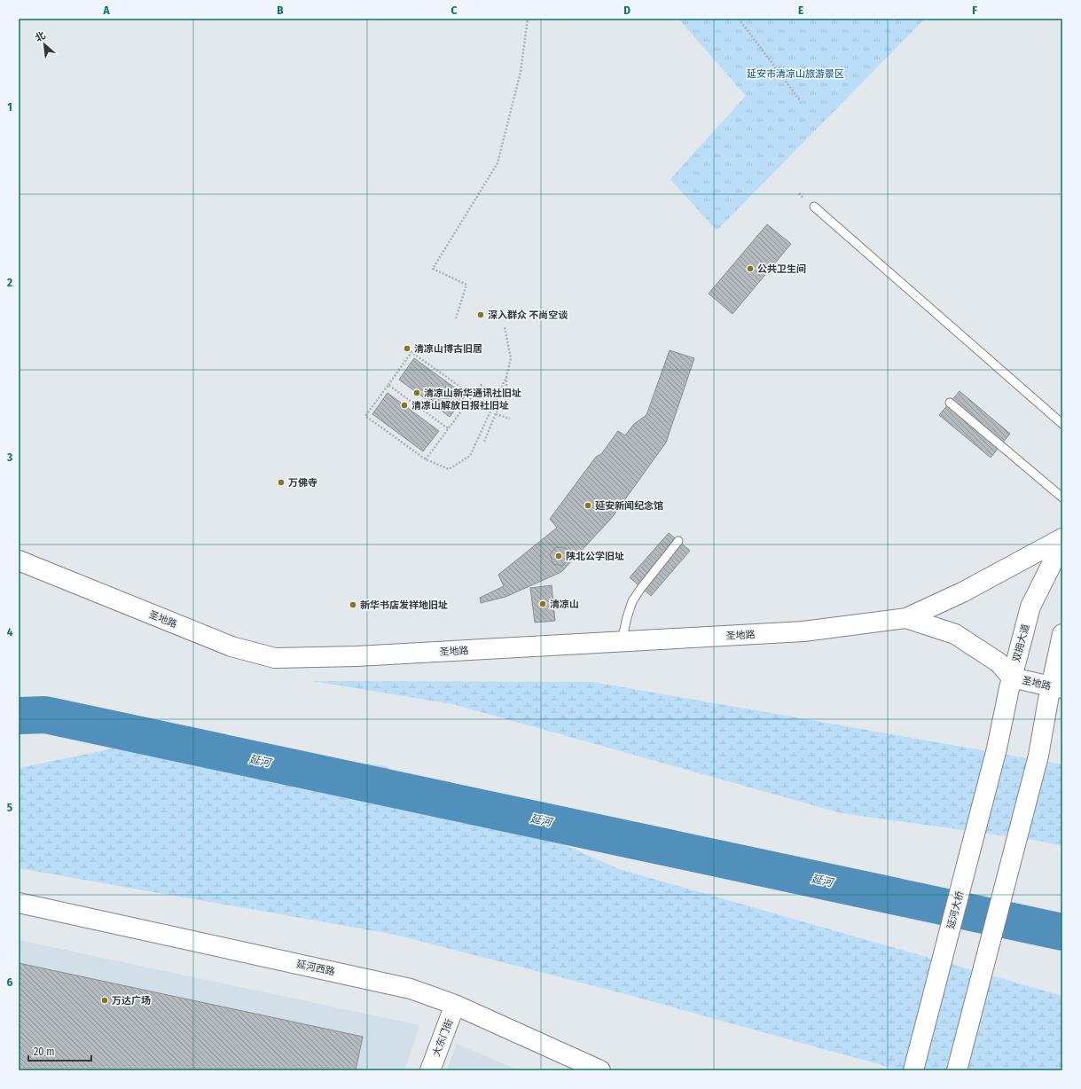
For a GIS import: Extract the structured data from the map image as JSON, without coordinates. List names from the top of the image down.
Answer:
{
  "streets": {
    "main road": [
      "圣地路",
      "双拥大道",
      "延河大桥",
      "延河西路",
      "大东门街"
    ]
  },
  "crossings": [
    ["圣地路", "双拥大道"],
    ["双拥大道", "延河大桥"],
    ["延河西路", "大东门街"]
  ],
  "water": ["延河"],
  "parks": ["延安市清凉山旅游景区"],
  "places": [
    "公共卫生间",
    "深入群众 不尚空谈",
    "清凉山博古旧居",
    "清凉山新华通讯社旧址",
    "清凉山解放日报社旧址",
    "万佛寺",
    "延安新闻纪念馆",
    "陕北公学旧址",
    "清凉山",
    "新华书店发祥地旧址",
    "万达广场"
  ],
  "scale_bar": "20 m",
  "north": "top left",
  "grid": {
    "columns": [
      "A",
      "B",
      "C",
      "D",
      "E",
      "F"
    ],
    "rows": [
      "1",
      "2",
      "3",
      "4",
      "5",
      "6"
    ]
  }
}
